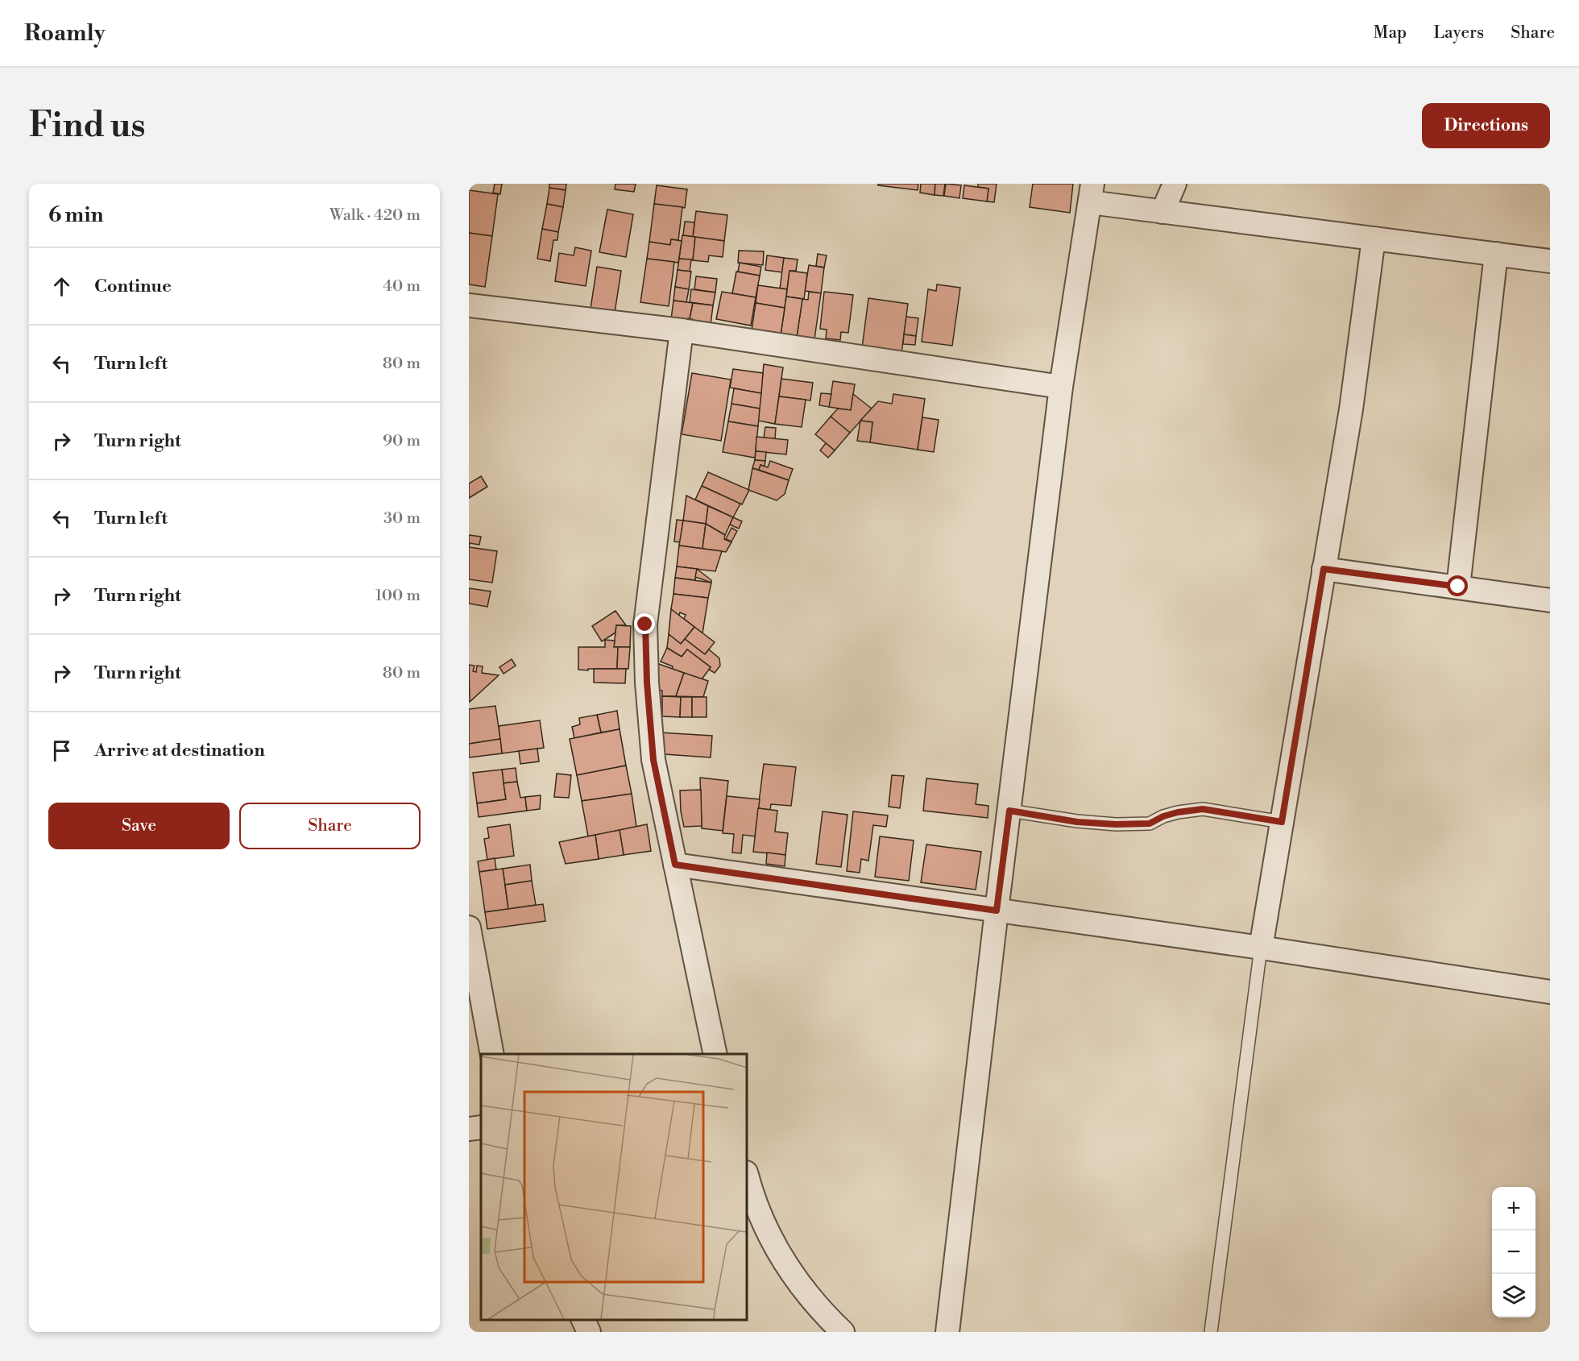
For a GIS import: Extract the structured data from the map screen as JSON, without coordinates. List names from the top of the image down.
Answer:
{
  "page": {
    "header": "Roamly",
    "nav": ["Map", "Layers", "Share"],
    "buttons": [
      "Directions",
      ["Save", "Share"]
    ],
    "title": "Find us",
    "heading": ["6 min", "Walk · 420 m"],
    "list": [
      ["Continue", "40 m"],
      ["Turn left", "80 m"],
      ["Turn right", "90 m"],
      ["Turn left", "30 m"],
      ["Turn right", "100 m"],
      ["Turn right", "80 m"],
      "Arrive at destination"
    ],
    "map_buttons": ["+", "−"]
  }
}
